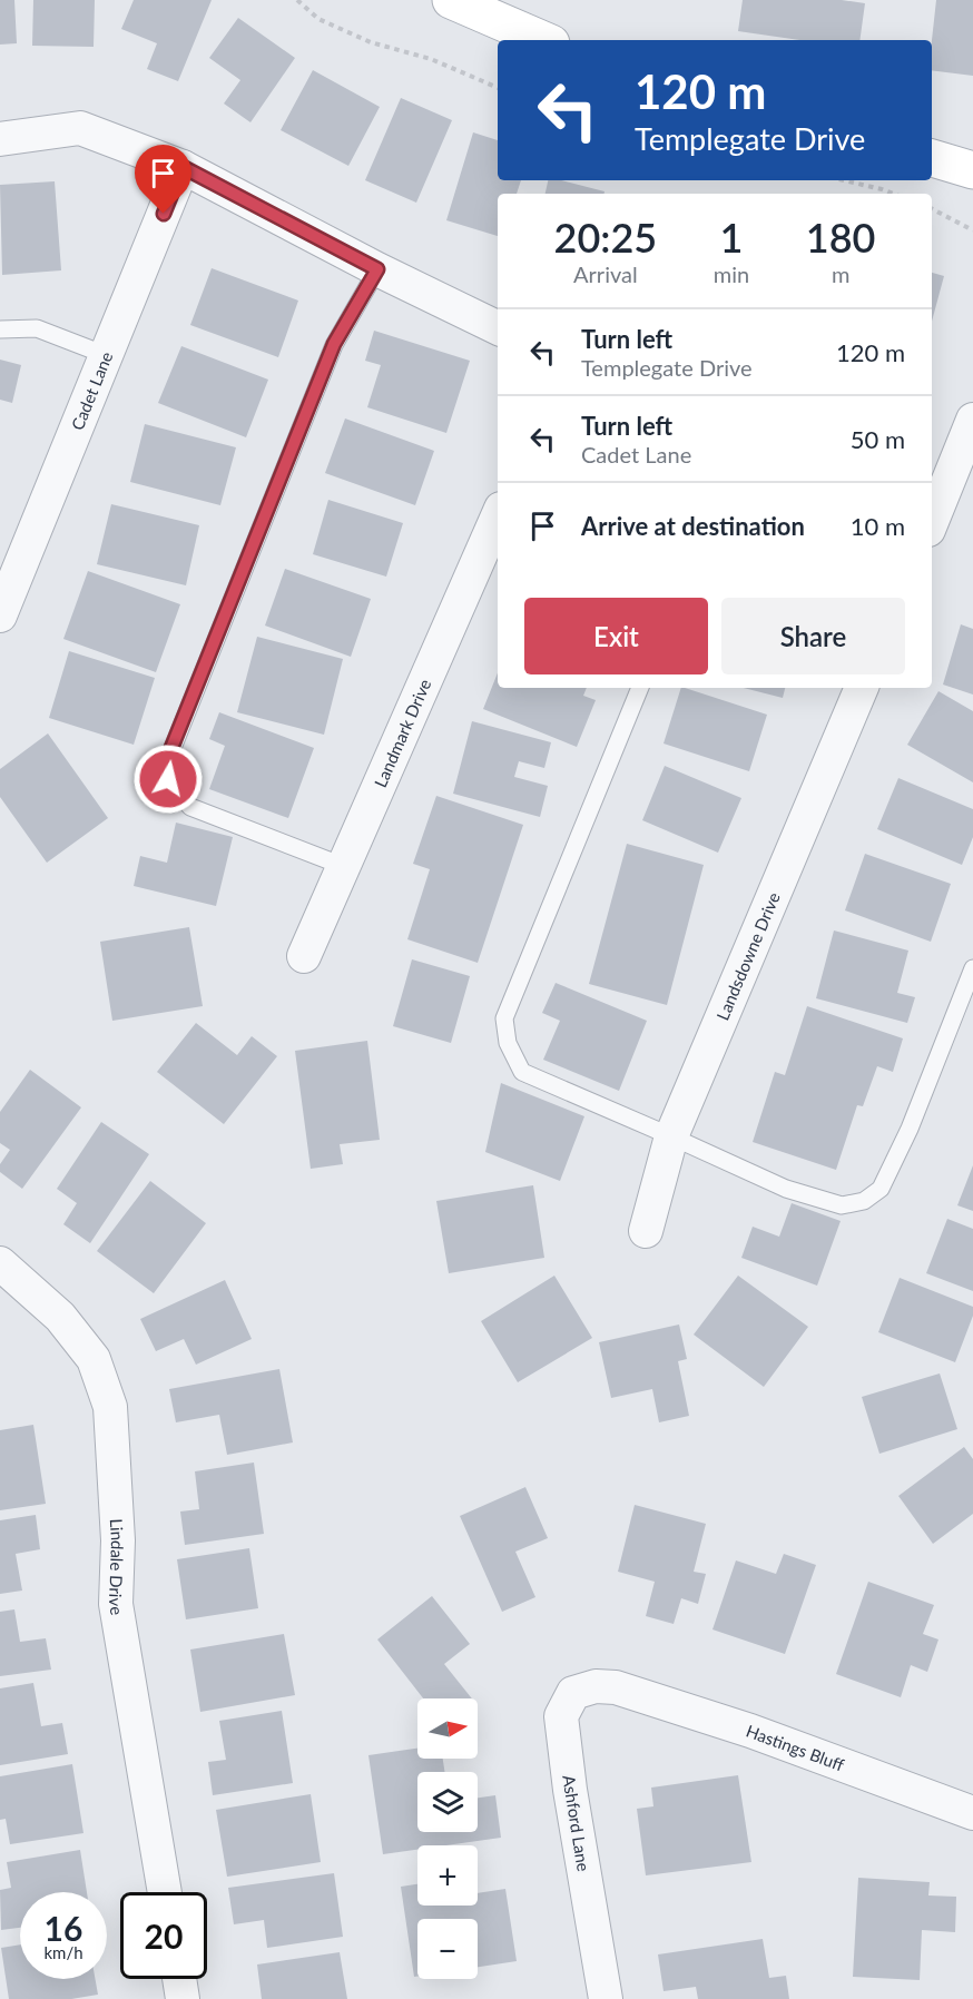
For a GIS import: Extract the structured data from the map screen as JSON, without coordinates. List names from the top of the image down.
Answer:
{
  "streets": {
    "street": [
      "Cadet Lane",
      "Landmark Drive",
      "Landsdowne Drive",
      "Lindale Drive",
      "Hastings Bluff",
      "Ashford Lane"
    ]
  },
  "crossings": [
    ["Hastings Bluff", "Ashford Lane"]
  ],
  "north": "right",
  "page": {
    "turn": ["120 m", "Templegate Drive"],
    "eta": [
      "20:25",
      "Arrival",
      "1",
      "min",
      "180",
      "m"
    ],
    "list": [
      {
        "name": "Turn left",
        "note": "Templegate Drive",
        "value": "120 m"
      },
      {
        "name": "Turn left",
        "note": "Cadet Lane",
        "value": "50 m"
      },
      {
        "name": "Arrive at destination",
        "value": "10 m"
      }
    ],
    "buttons": ["Exit", "Share"],
    "map_buttons": ["+", "−"],
    "speed": "16 km/h",
    "limit": "20"
  }
}
